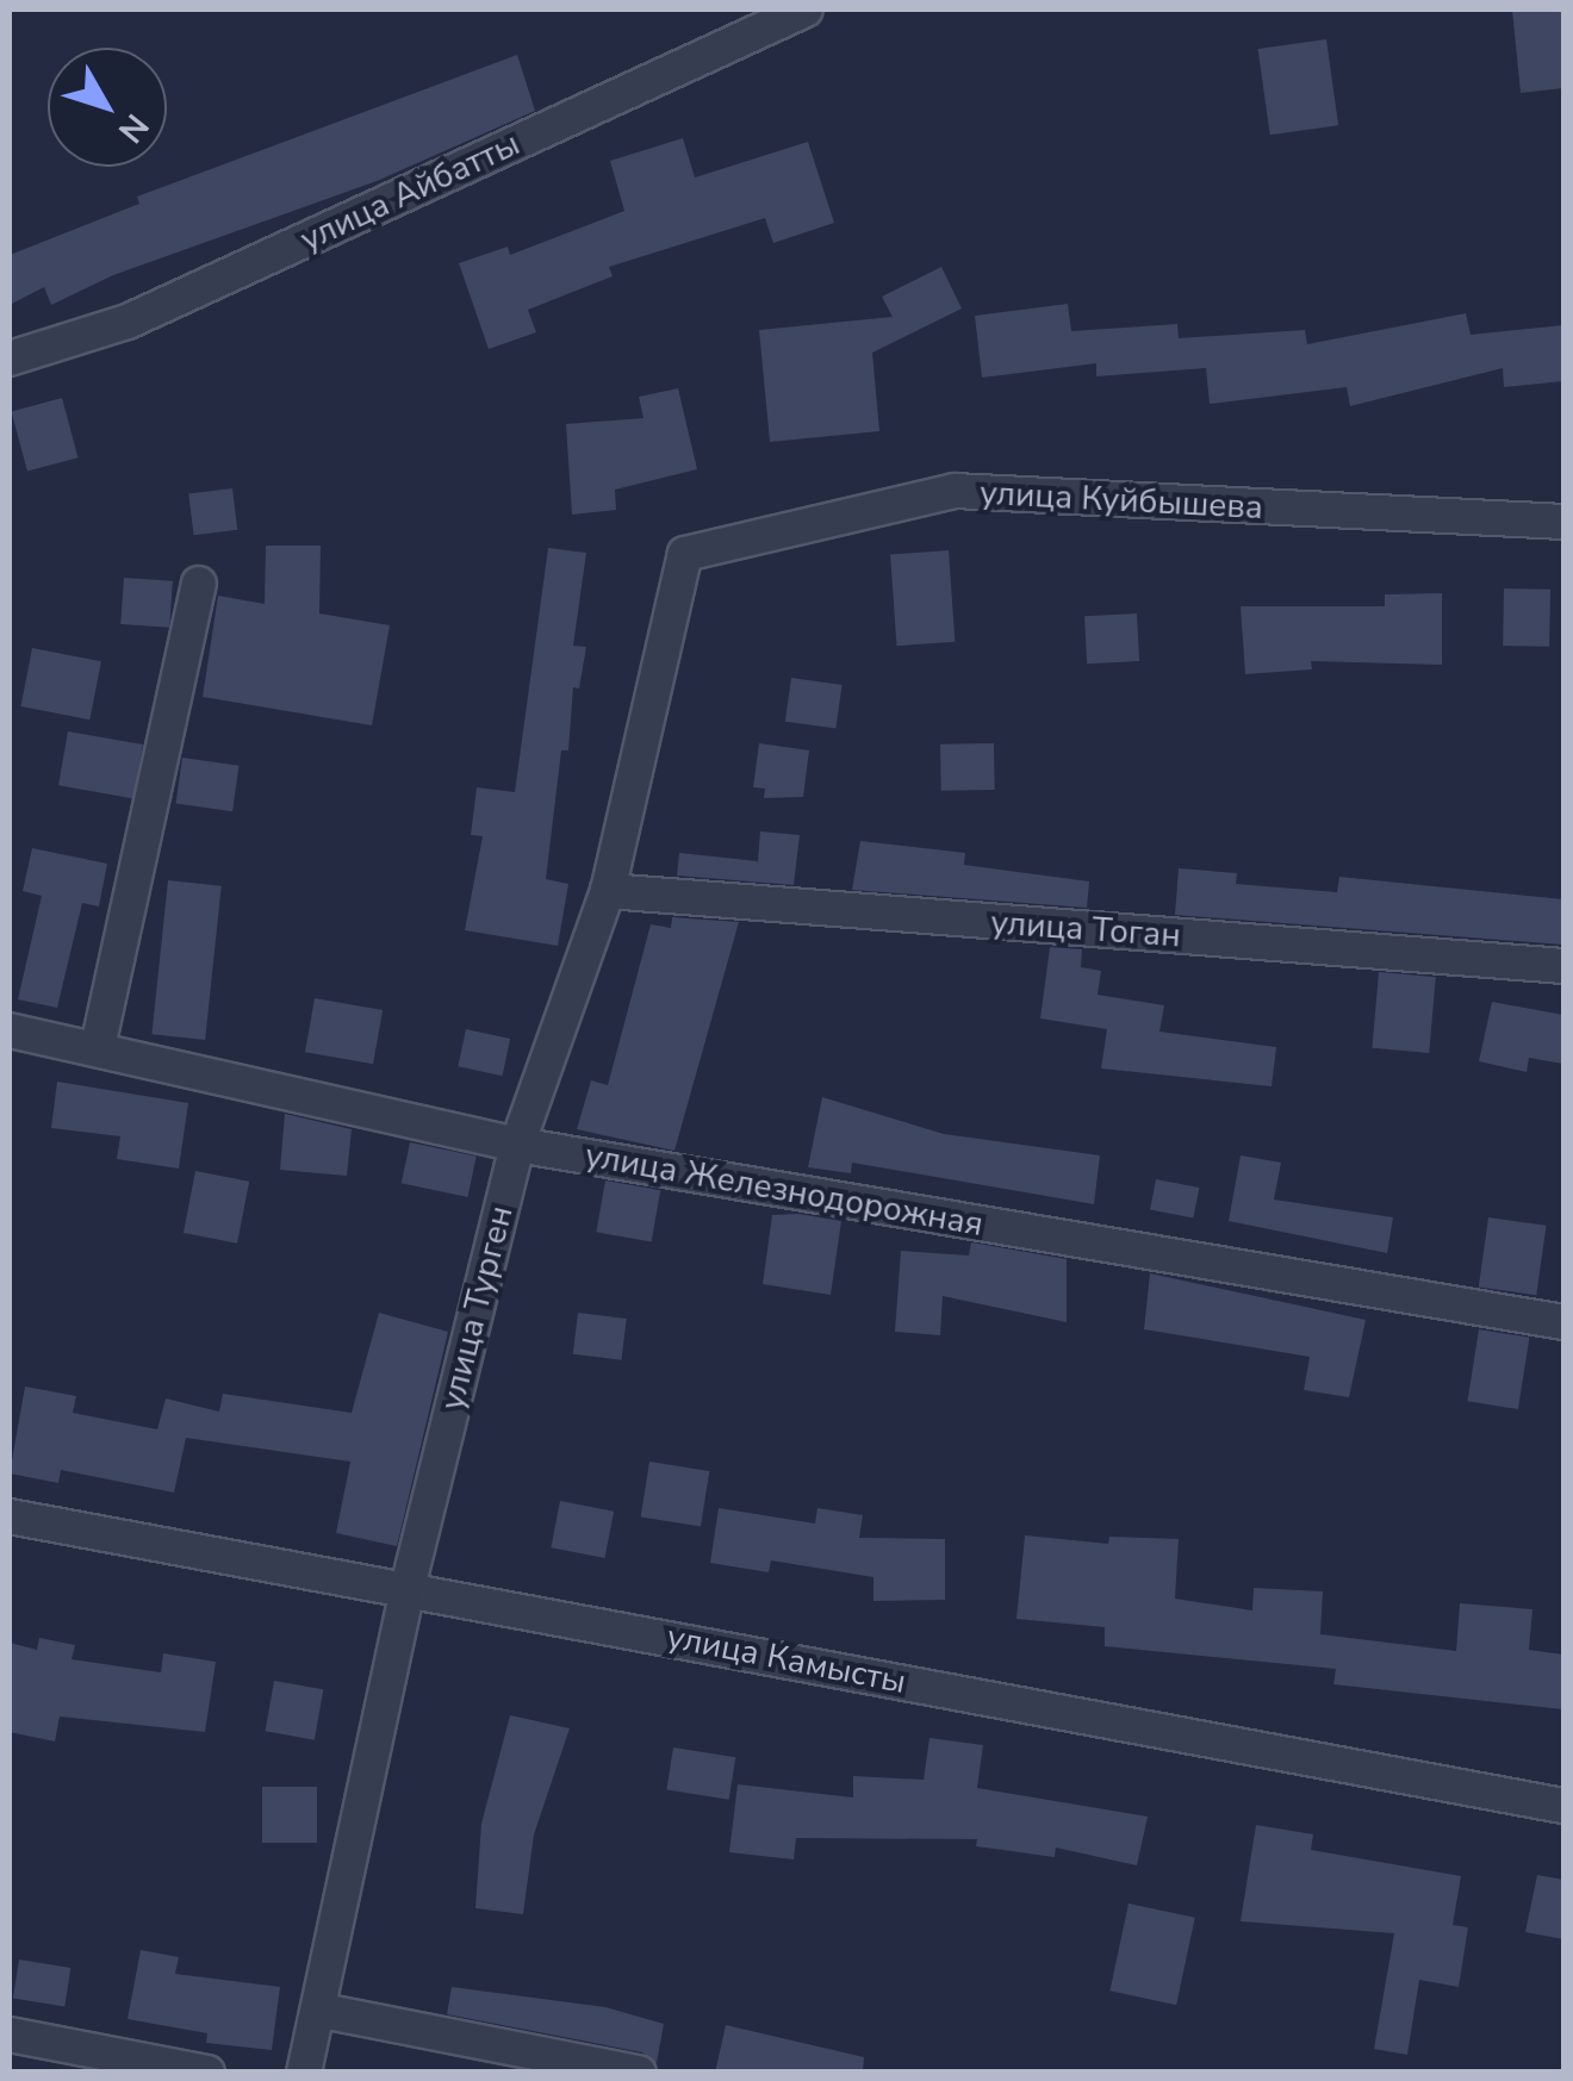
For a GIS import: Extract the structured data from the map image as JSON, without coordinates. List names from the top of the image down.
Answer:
{
  "streets": {
    "street": [
      "улица Айбатты",
      "улица Куйбышева",
      "улица Тоган",
      "улица Железнодорожная",
      "улица Турген",
      "улица Камысты"
    ]
  },
  "crossings": [
    ["улица Куйбышева", "улица Турген"],
    ["улица Тоган", "улица Турген"],
    ["улица Железнодорожная", "улица Турген"],
    ["улица Турген", "улица Камысты"]
  ],
  "north": "bottom right"
}
